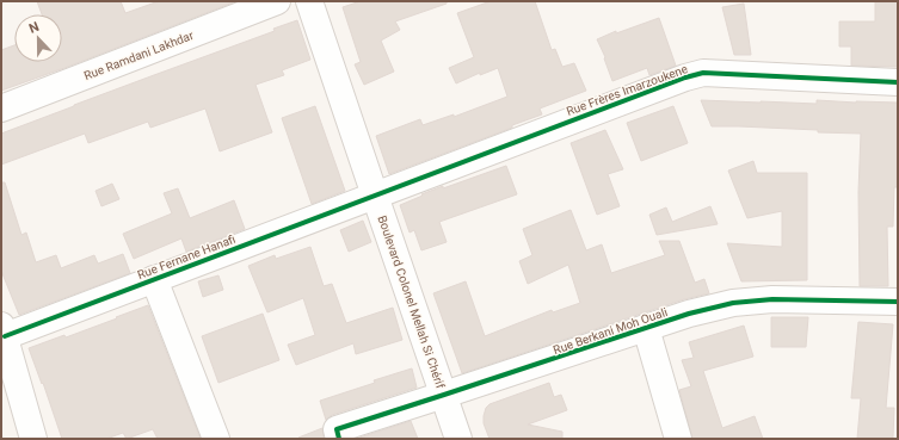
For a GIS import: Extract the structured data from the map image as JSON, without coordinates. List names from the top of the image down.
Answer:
{
  "streets": {
    "street": [
      "Rue Ramdani Lakhdar",
      "Rue Frères Imarzoukene",
      "Rue Fernane Hanafi",
      "Boulevard Colonel Mellah Si Chérif",
      "Rue Berkani Moh Ouali"
    ]
  },
  "crossings": [
    ["Rue Frères Imarzoukene", "Rue Fernane Hanafi"],
    ["Rue Frères Imarzoukene", "Boulevard Colonel Mellah Si Chérif"],
    ["Rue Fernane Hanafi", "Boulevard Colonel Mellah Si Chérif"],
    ["Boulevard Colonel Mellah Si Chérif", "Rue Berkani Moh Ouali"]
  ],
  "north": "top"
}
